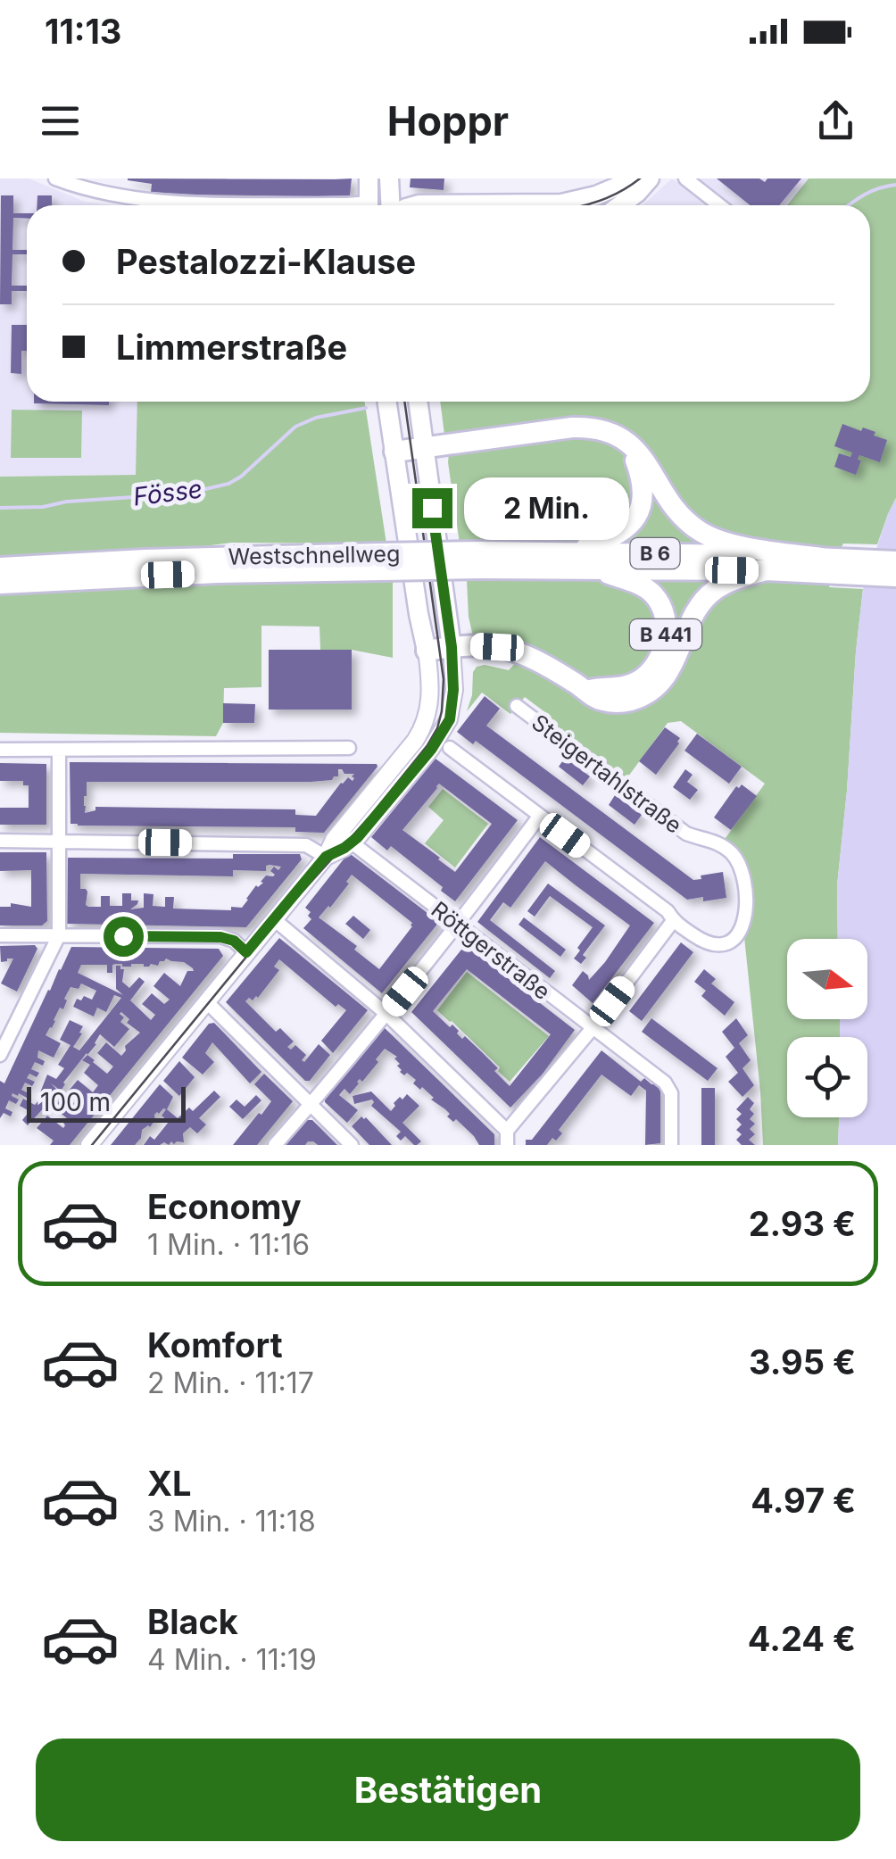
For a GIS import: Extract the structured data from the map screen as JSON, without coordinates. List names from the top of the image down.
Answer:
{
  "streets": {
    "highway": ["B 6", "Westschnellweg", "B 441"],
    "street": ["Steigertahlstraße", "Röttgerstraße"]
  },
  "crossings": [
    ["Westschnellweg", "B 441"]
  ],
  "water": ["Fösse"],
  "scale_bar": "100 m",
  "north": "right",
  "page": {
    "status": "11:13",
    "header": "Hoppr",
    "banner": ["Pestalozzi-Klause", "Limmerstraße"],
    "bubble": "2 Min.",
    "scale": "100 m",
    "list": [
      {
        "name": "Economy",
        "note": "1 Min. · 11:16",
        "value": "2.93 €"
      },
      {
        "name": "Komfort",
        "note": "2 Min. · 11:17",
        "value": "3.95 €"
      },
      {
        "name": "XL",
        "note": "3 Min. · 11:18",
        "value": "4.97 €"
      },
      {
        "name": "Black",
        "note": "4 Min. · 11:19",
        "value": "4.24 €"
      }
    ],
    "buttons": "Bestätigen"
  }
}
